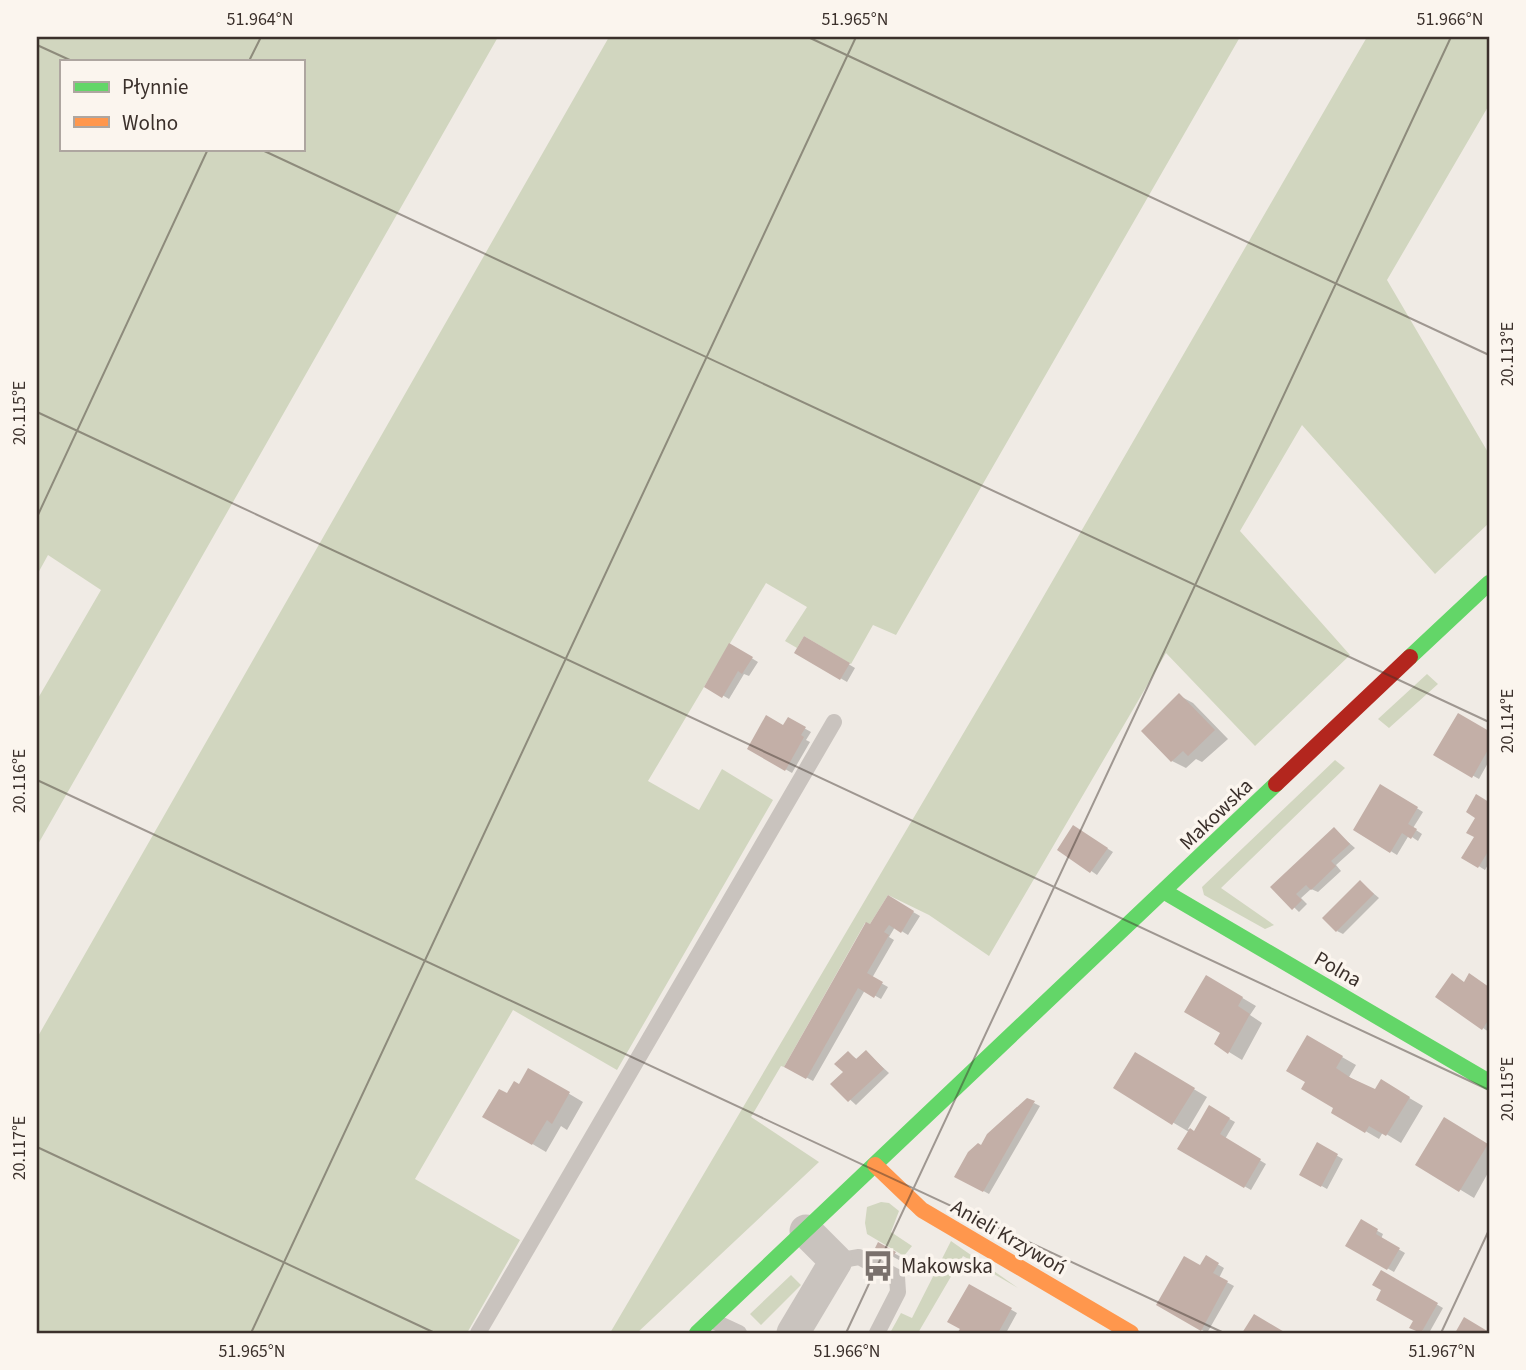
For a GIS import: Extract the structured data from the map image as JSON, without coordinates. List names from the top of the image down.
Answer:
{
  "streets": {
    "street": ["Makowska", "Polna", "Anieli Krzywoń"]
  },
  "crossings": [
    ["Makowska", "Polna"],
    ["Makowska", "Anieli Krzywoń"]
  ],
  "places": {
    "bus stop": ["Makowska"]
  },
  "legend": ["Płynnie", "Wolno"],
  "coordinates": [
    "51.964°N",
    "51.965°N",
    "51.966°N",
    "20.113°E",
    "20.115°E",
    "20.114°E",
    "20.116°E",
    "20.117°E",
    "51.967°N"
  ]
}
